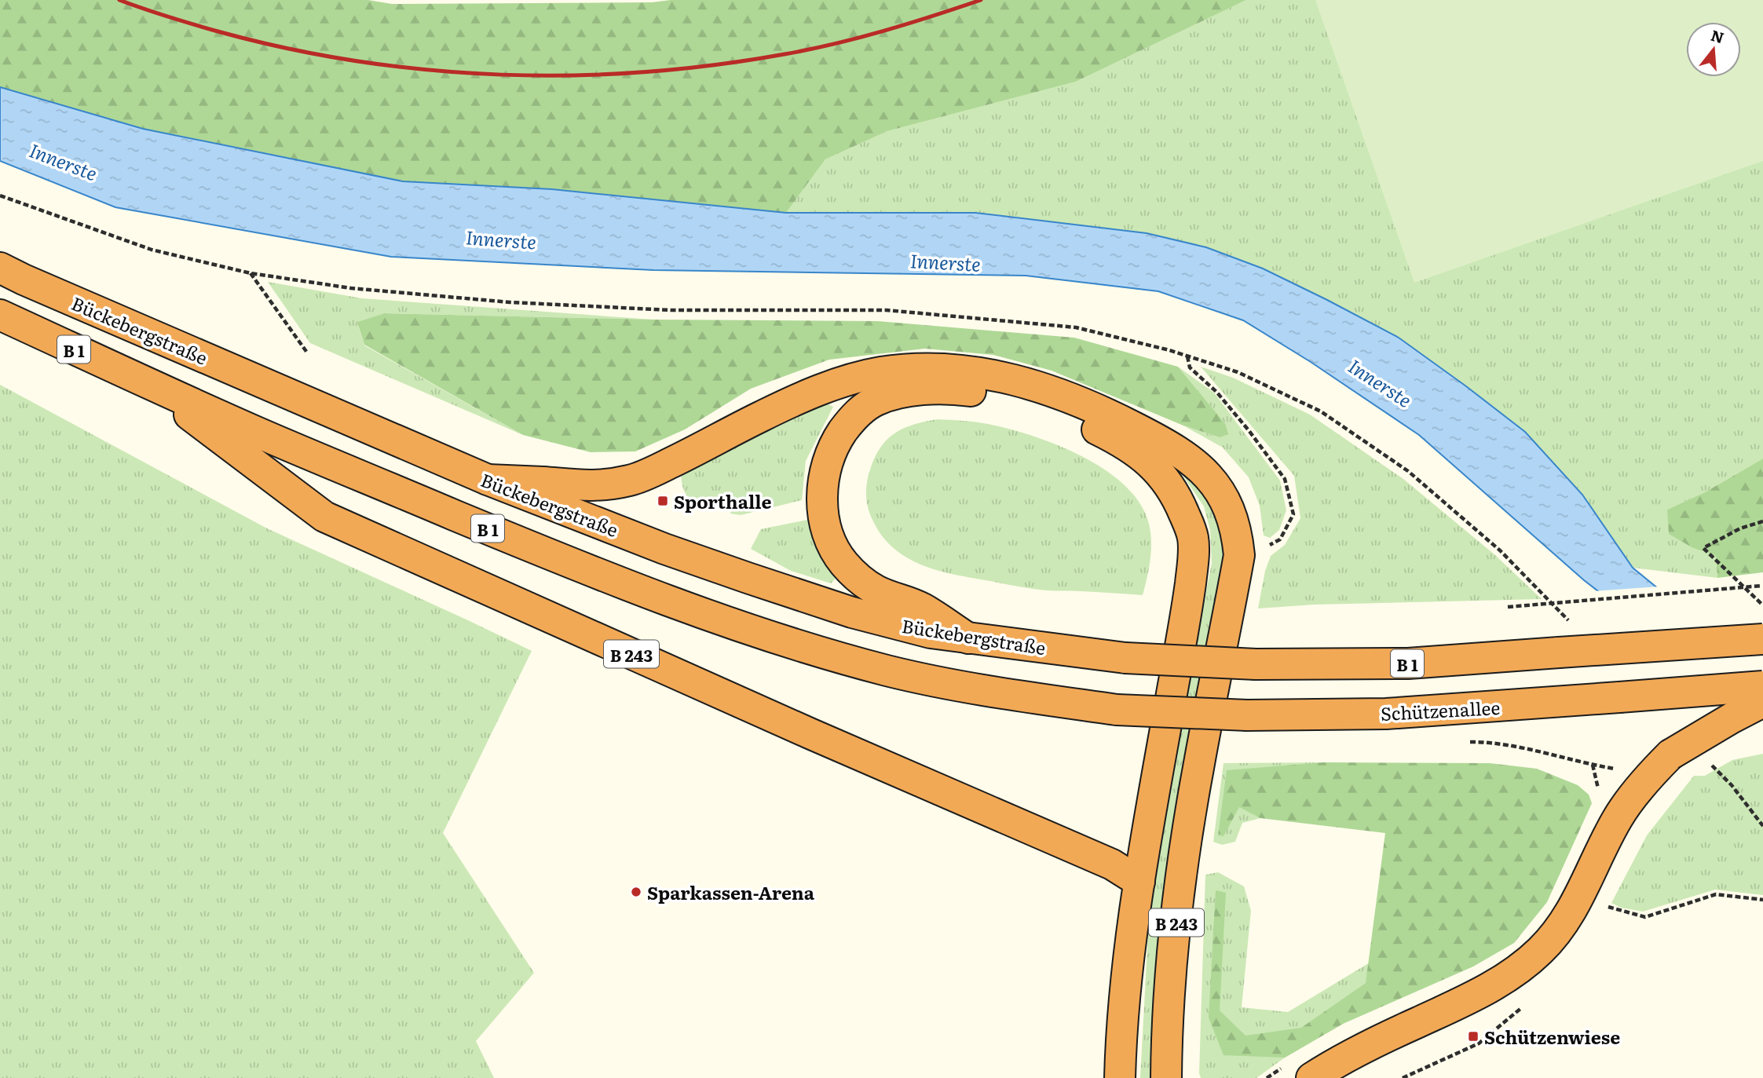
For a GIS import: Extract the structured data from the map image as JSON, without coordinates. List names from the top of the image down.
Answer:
{
  "streets": {
    "highway": [
      "Bückebergstraße",
      "B 1",
      "B 243",
      "Schützenallee"
    ]
  },
  "crossings": [
    ["Bückebergstraße", "B 243"],
    ["B 1", "B 243"],
    ["B 1", "Schützenallee"],
    ["B 243", "Schützenallee"]
  ],
  "water": ["Innerste"],
  "places": {
    "transit": ["Sporthalle", "Schützenwiese"],
    "other": ["Sparkassen-Arena"]
  },
  "north": "top"
}
